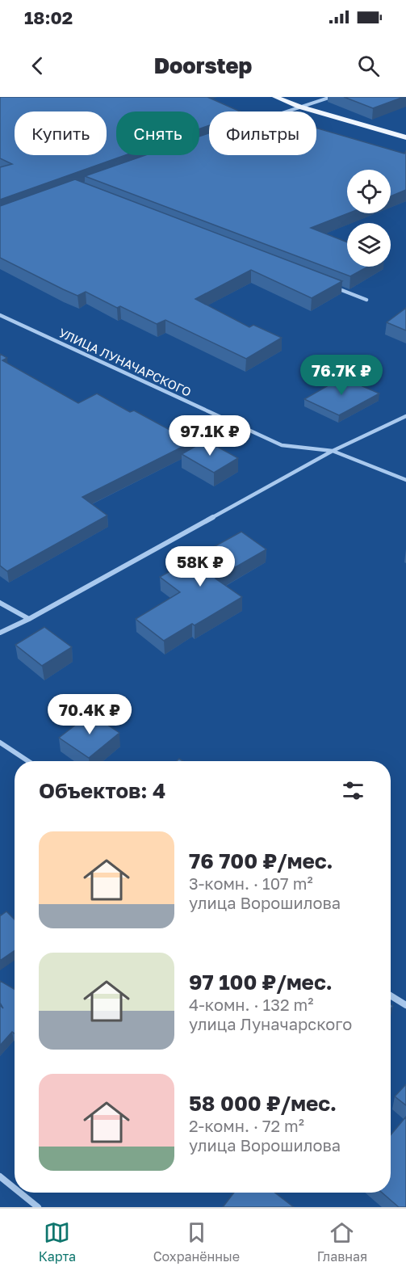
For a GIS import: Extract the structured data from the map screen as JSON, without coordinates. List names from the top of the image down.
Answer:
{
  "streets": {
    "street": ["УЛИЦА ЛУНАЧАРСКОГО"]
  },
  "page": {
    "status": "18:02",
    "header": "Doorstep",
    "chip": ["Купить", "Снять", "Фильтры"],
    "price": [
      "76.7K ₽",
      "97.1K ₽",
      "58K ₽",
      "70.4K ₽"
    ],
    "heading": "Объектов: 4",
    "list": [
      {
        "name": "76 700 ₽/мес.",
        "note": "3-комн. · 107 m² · улица Ворошилова"
      },
      {
        "name": "97 100 ₽/мес.",
        "note": "4-комн. · 132 m² · улица Луначарского"
      },
      {
        "name": "58 000 ₽/мес.",
        "note": "2-комн. · 72 m² · улица Ворошилова"
      }
    ],
    "tabs": ["Карта", "Сохранённые", "Главная"]
  }
}
